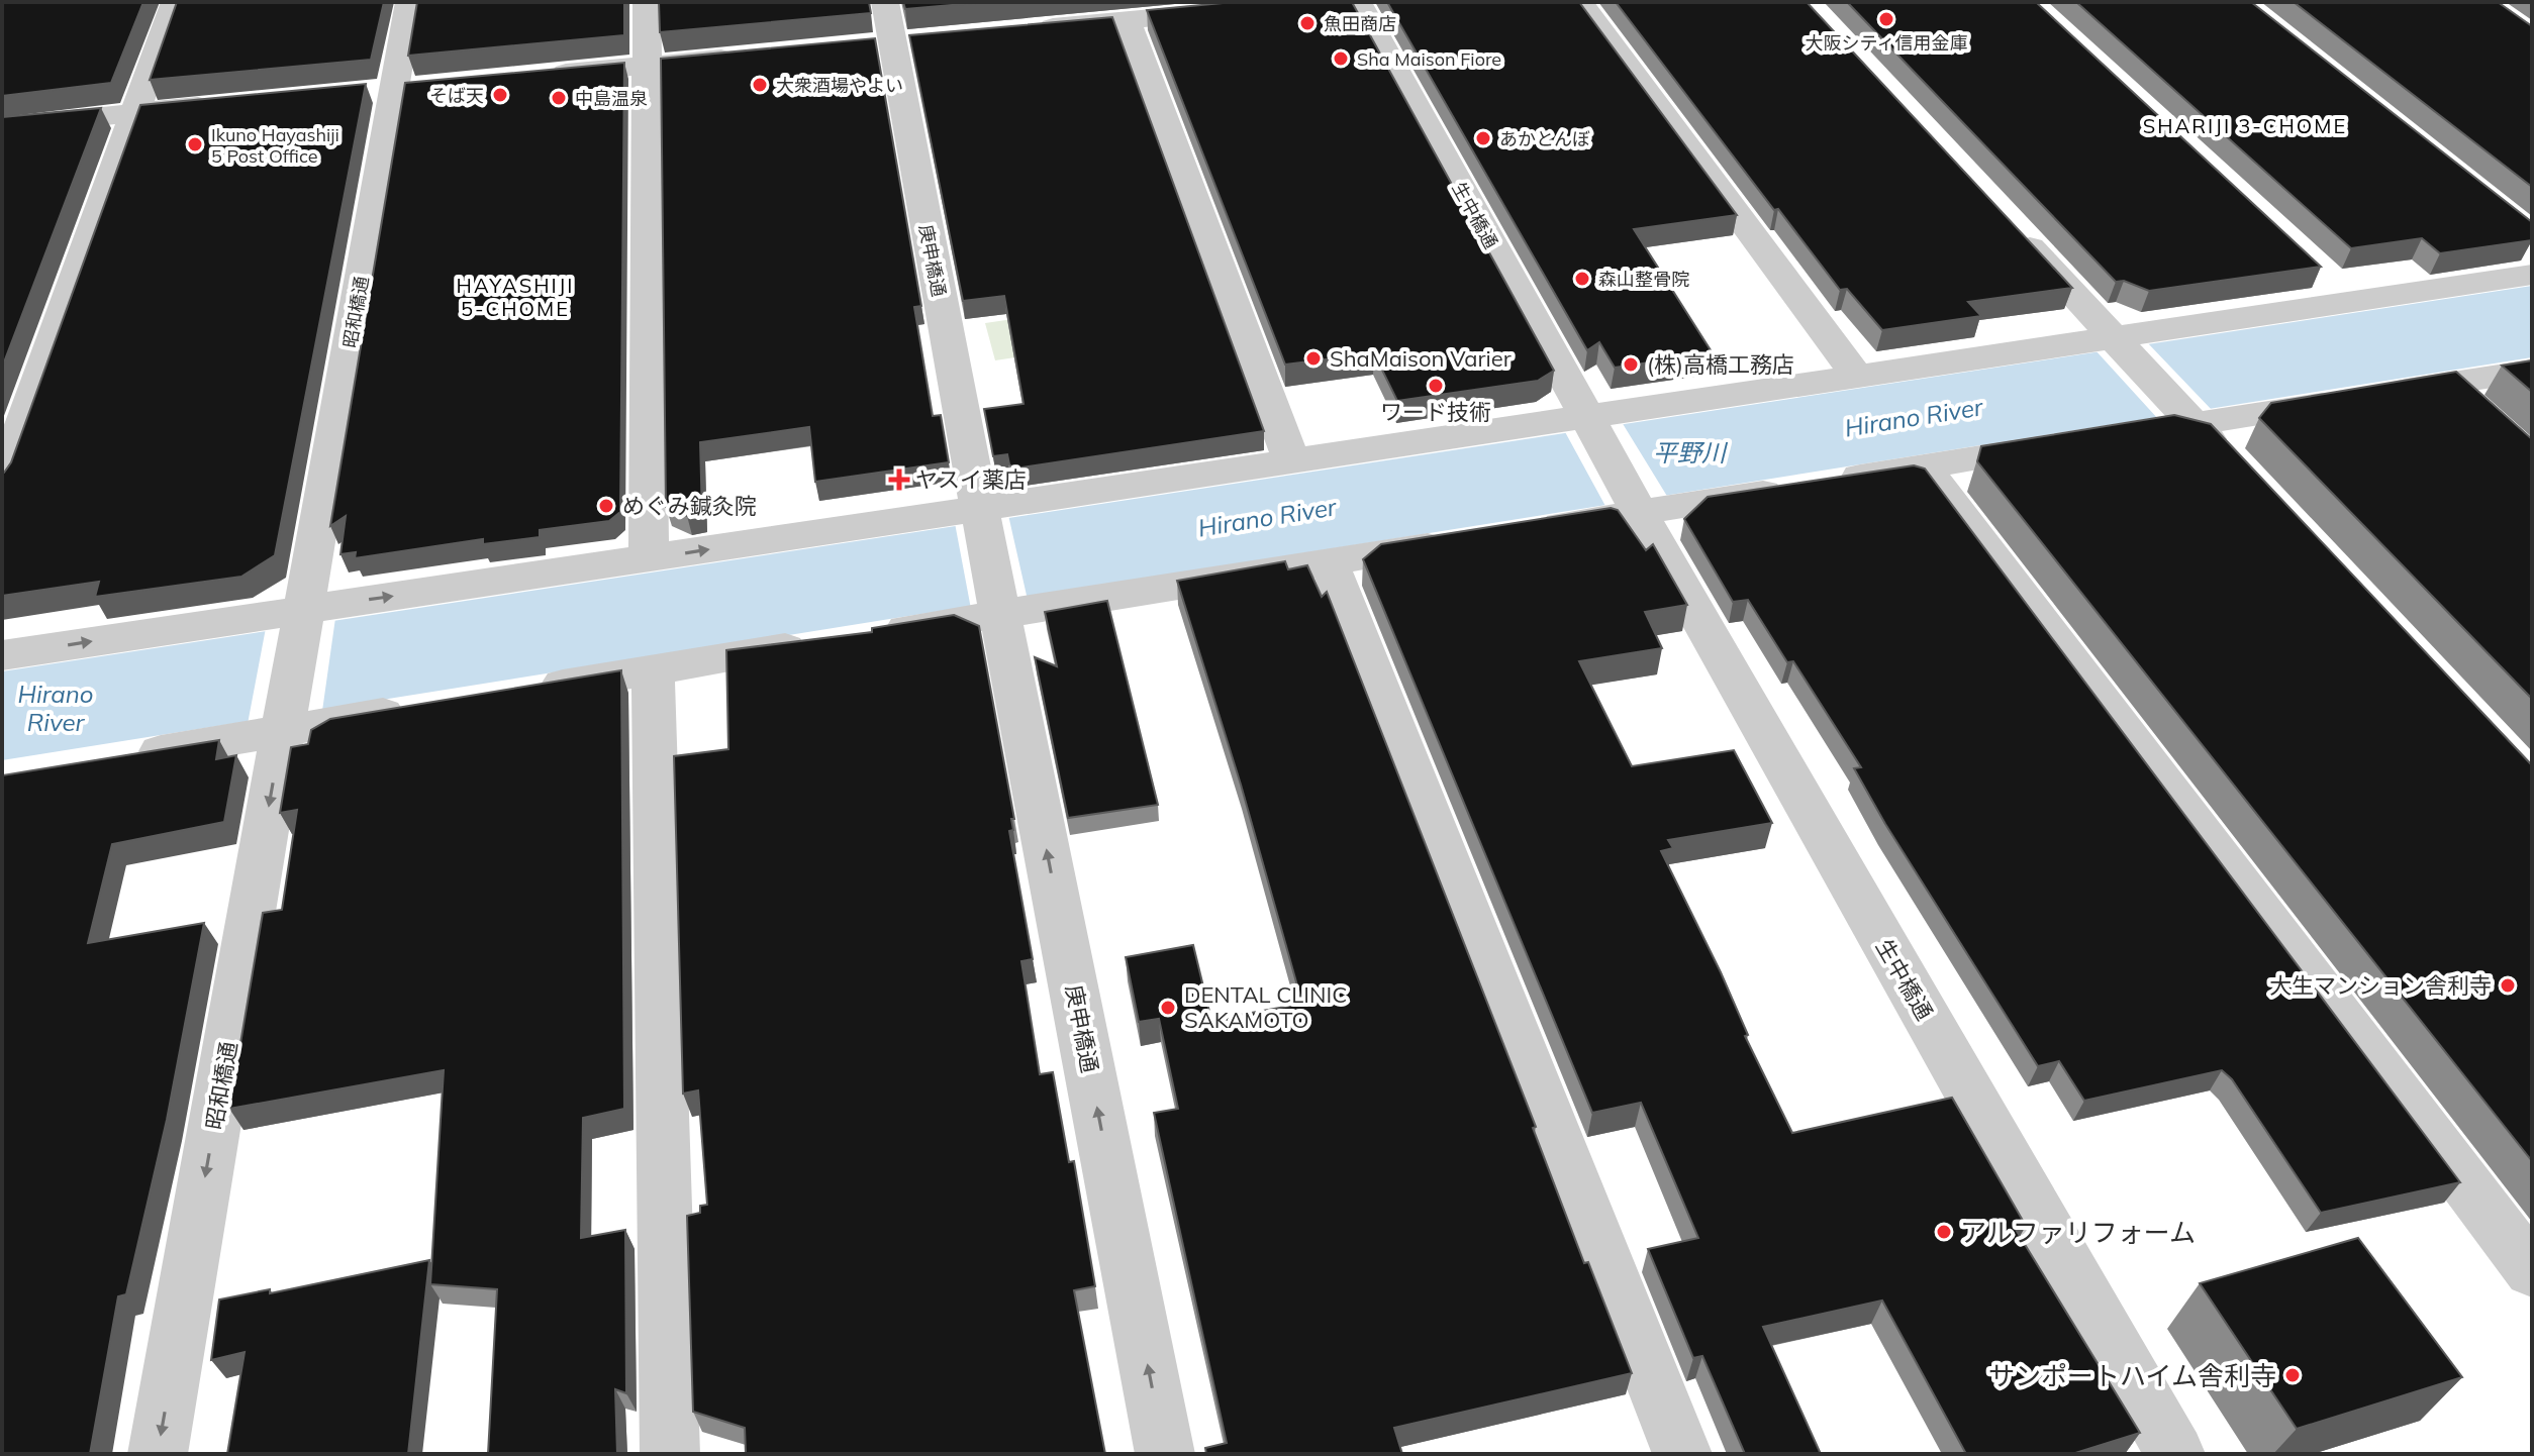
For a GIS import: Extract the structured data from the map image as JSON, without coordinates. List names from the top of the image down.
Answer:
{
  "streets": {
    "street": ["生中橋通", "庚申橋通", "昭和橋通"]
  },
  "one_way": ["昭和橋通"],
  "districts": ["SHARIJI 3-CHOME", "HAYASHIJI 5-CHOME"],
  "water": ["Hirano River", "平野川"],
  "places": {
    "other": [
      "大阪シティ信用金庫",
      "魚田商店",
      "Sha Maison Fiore",
      "大衆酒場やよい",
      "そば天",
      "中島温泉",
      "あかとんぼ",
      "Ikuno Hayashiji 5 Post Office",
      "森山整骨院",
      "ShaMaison Varier",
      "(株)高橋工務店",
      "ワード技術",
      "めぐみ鍼灸院",
      "大生マンション舎利寺",
      "DENTAL CLINIC SAKAMOTO",
      "アルファリフォーム",
      "サンポートハイム舎利寺"
    ],
    "health": ["ヤスイ薬店"]
  }
}
